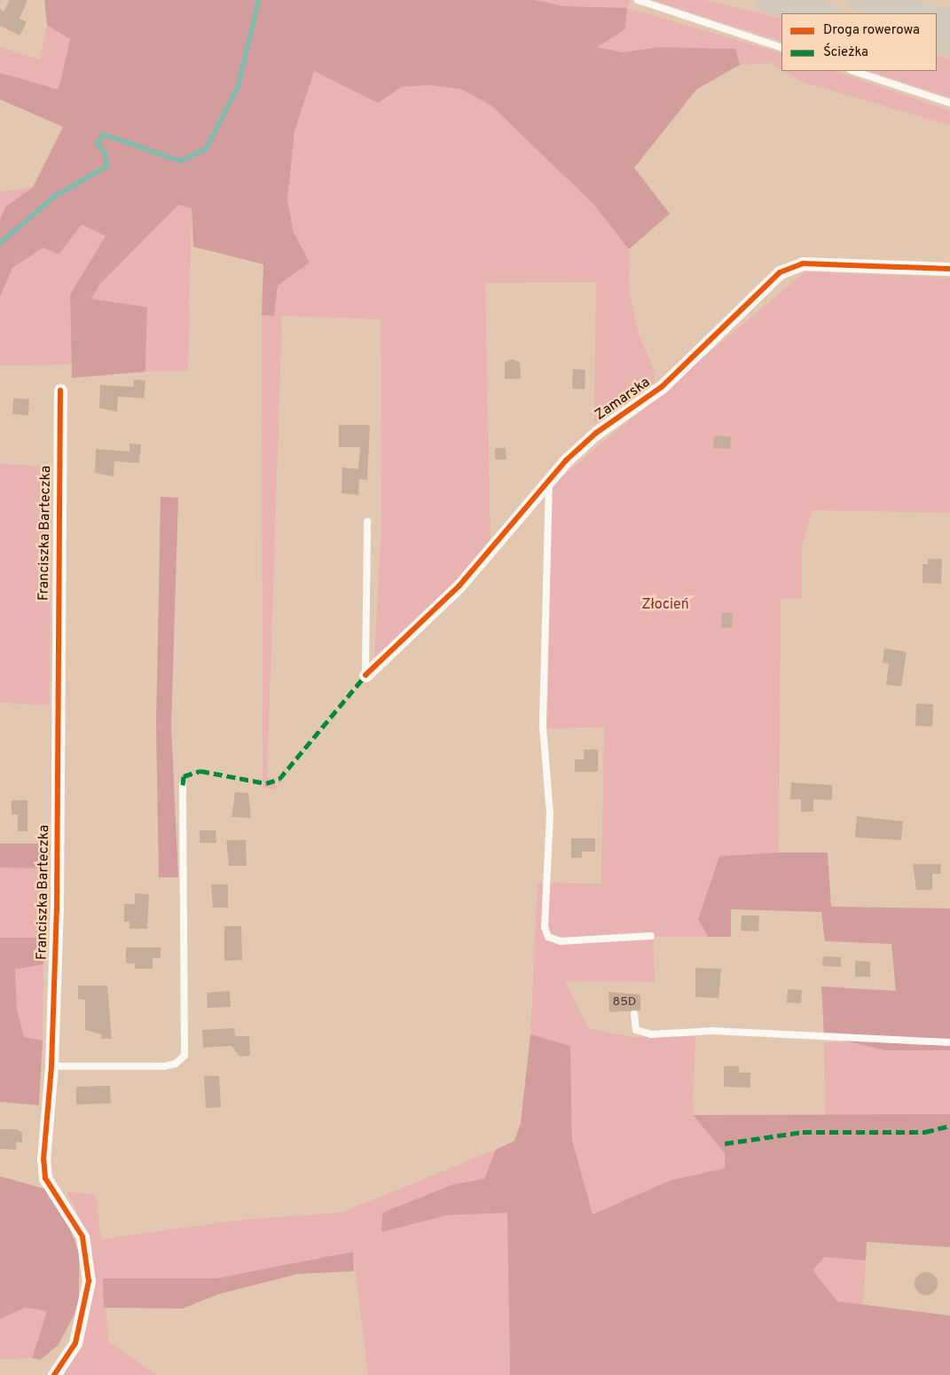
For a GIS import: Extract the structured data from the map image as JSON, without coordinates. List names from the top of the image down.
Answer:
{
  "streets": {
    "street": ["Zamarska", "Franciszka Barteczka"]
  },
  "parks": ["Złocień"],
  "house_numbers": ["85D"],
  "legend": ["Droga rowerowa", "Ścieżka"]
}
